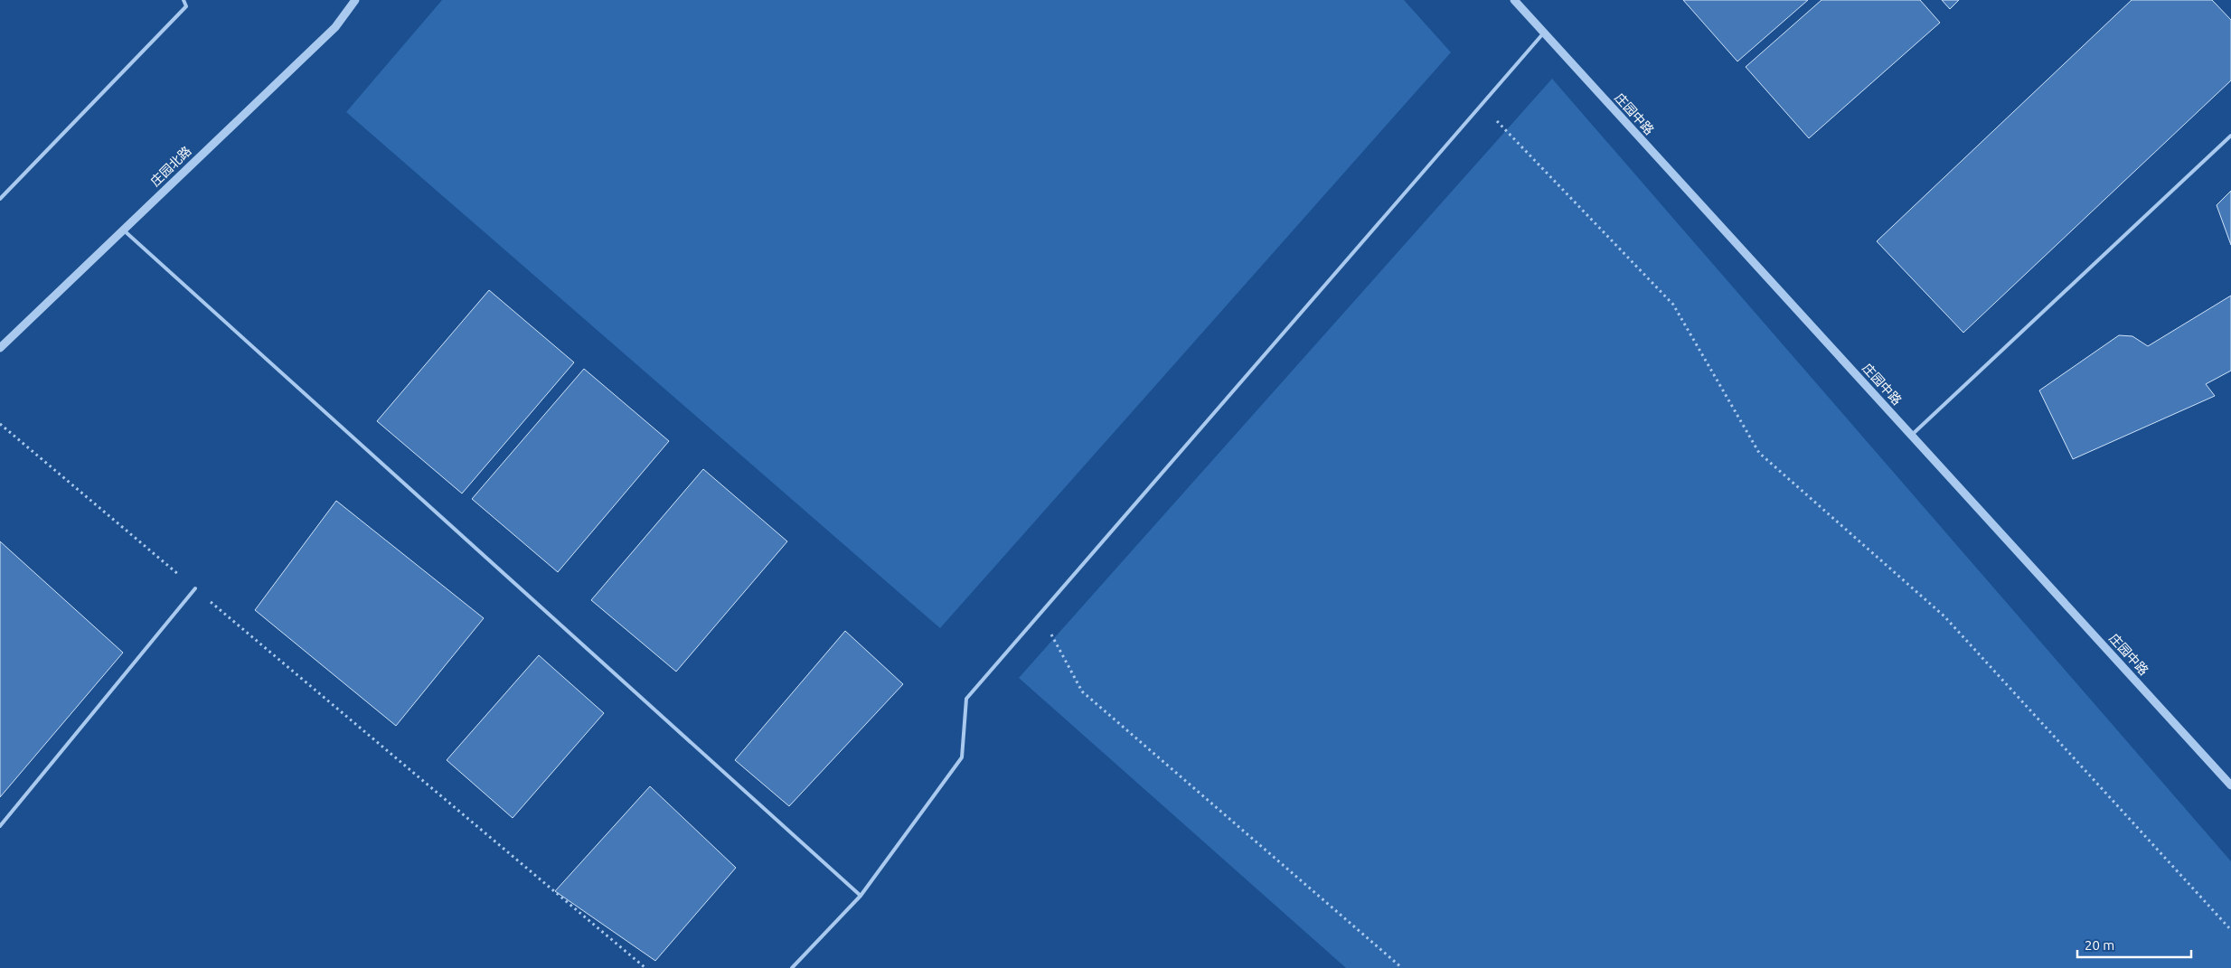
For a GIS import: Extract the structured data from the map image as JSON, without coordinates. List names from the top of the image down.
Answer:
{
  "streets": {
    "street": ["庄园中路", "庄园北路"]
  },
  "scale_bar": "20 m"
}
